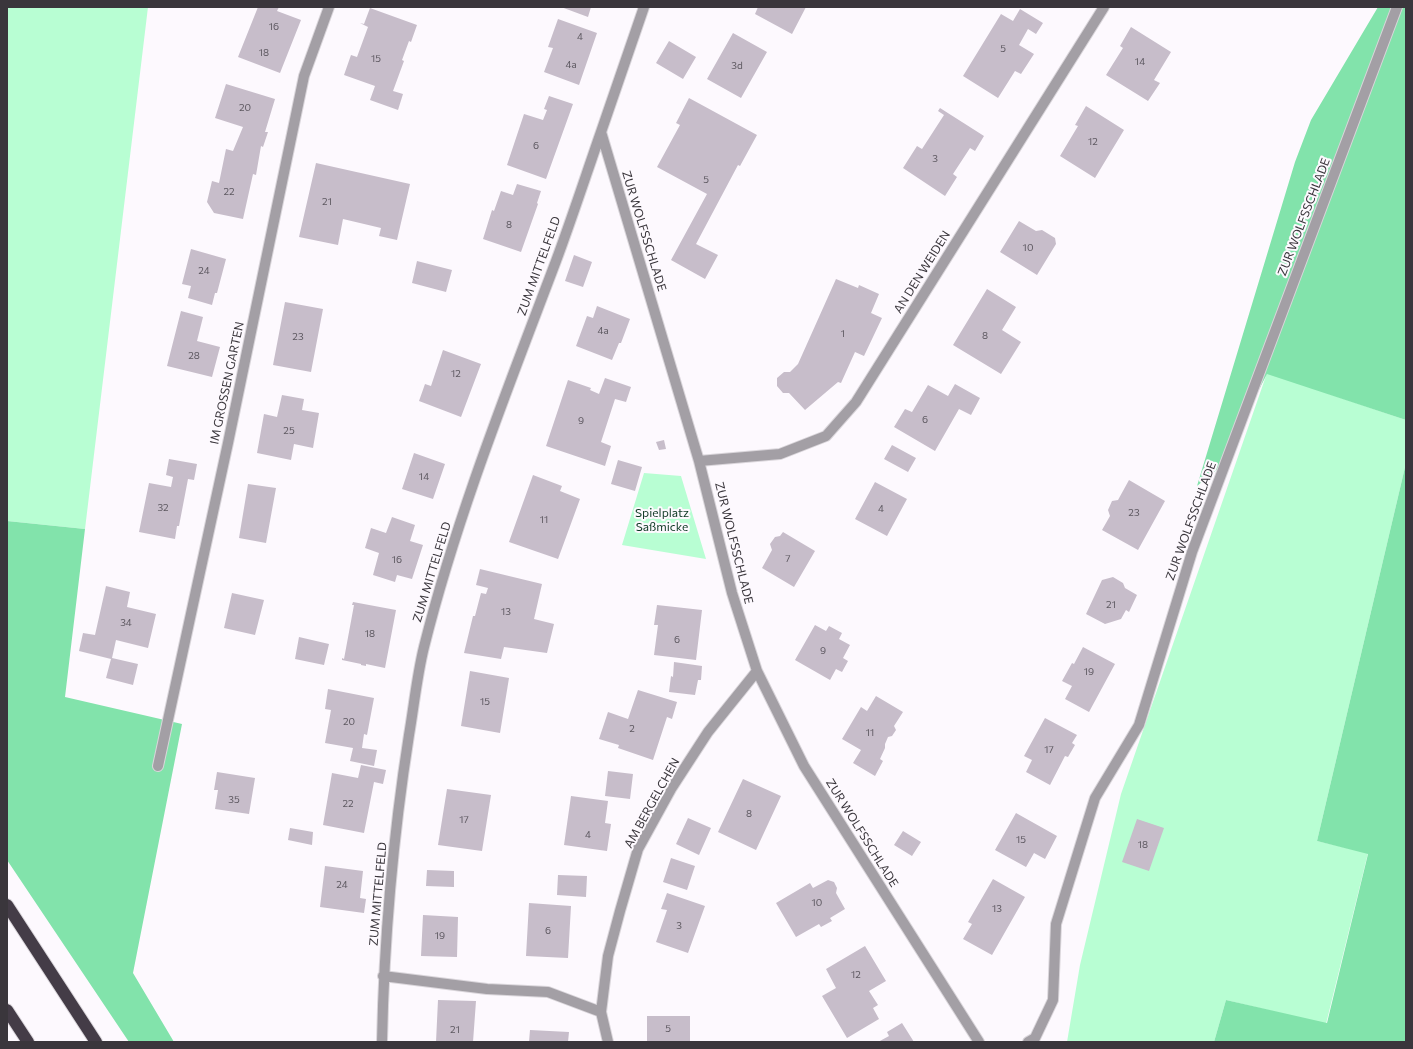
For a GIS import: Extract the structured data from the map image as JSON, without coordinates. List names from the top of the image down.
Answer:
{
  "streets": {
    "street": [
      "ZUR WOLFSSCHLADE",
      "ZUM MITTELFELD",
      "AN DEN WEIDEN",
      "IM GROSSEN GARTEN",
      "AM BERGELCHEN"
    ]
  },
  "crossings": [
    ["ZUR WOLFSSCHLADE", "ZUM MITTELFELD"],
    ["ZUR WOLFSSCHLADE", "AN DEN WEIDEN"],
    ["ZUR WOLFSSCHLADE", "AM BERGELCHEN"]
  ],
  "parks": ["Spielplatz Saßmicke"],
  "house_numbers": [
    "16",
    "4",
    "5",
    "18",
    "15",
    "14",
    "4a",
    "3d",
    "20",
    "12",
    "6",
    "3",
    "5",
    "22",
    "21",
    "8",
    "10",
    "24",
    "4a",
    "1",
    "8",
    "23",
    "28",
    "12",
    "6",
    "9",
    "25",
    "14",
    "32",
    "4",
    "23",
    "11",
    "7",
    "16",
    "21",
    "13",
    "34",
    "18",
    "6",
    "9",
    "19",
    "15",
    "20",
    "2",
    "11",
    "17",
    "35",
    "22",
    "8",
    "17",
    "4",
    "15",
    "18",
    "24",
    "10",
    "13",
    "3",
    "6",
    "19",
    "12",
    "5",
    "21"
  ]
}
